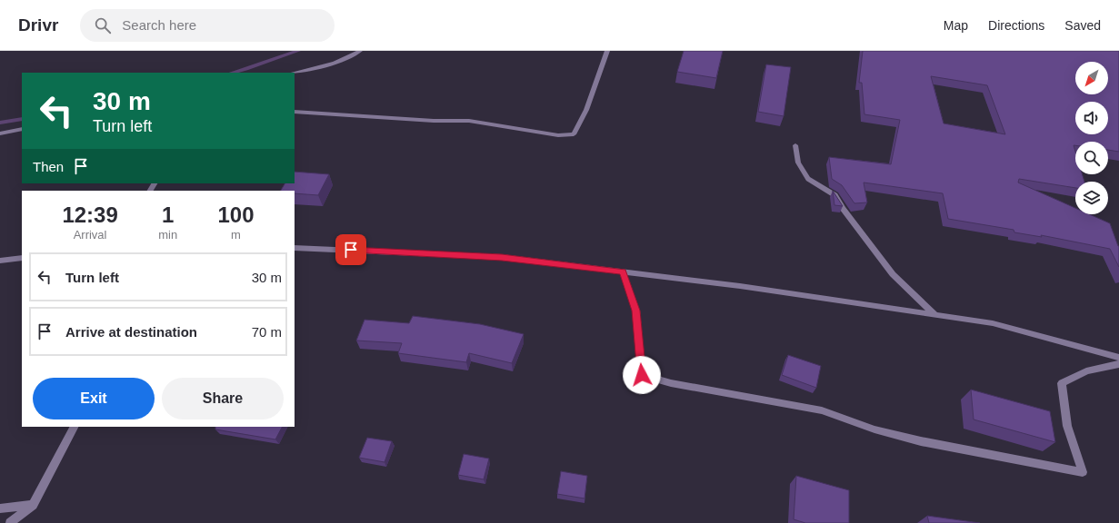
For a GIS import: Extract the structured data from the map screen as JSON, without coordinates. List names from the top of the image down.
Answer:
{
  "north": "bottom left",
  "page": {
    "header": "Drivr",
    "search": "Search here",
    "nav": ["Map", "Directions", "Saved"],
    "turn": ["30 m", "Turn left"],
    "then": "Then",
    "eta": [
      "12:39",
      "Arrival",
      "1",
      "min",
      "100",
      "m"
    ],
    "list": [
      {
        "name": "Turn left",
        "value": "30 m"
      },
      {
        "name": "Arrive at destination",
        "value": "70 m"
      }
    ],
    "buttons": ["Exit", "Share"]
  }
}
